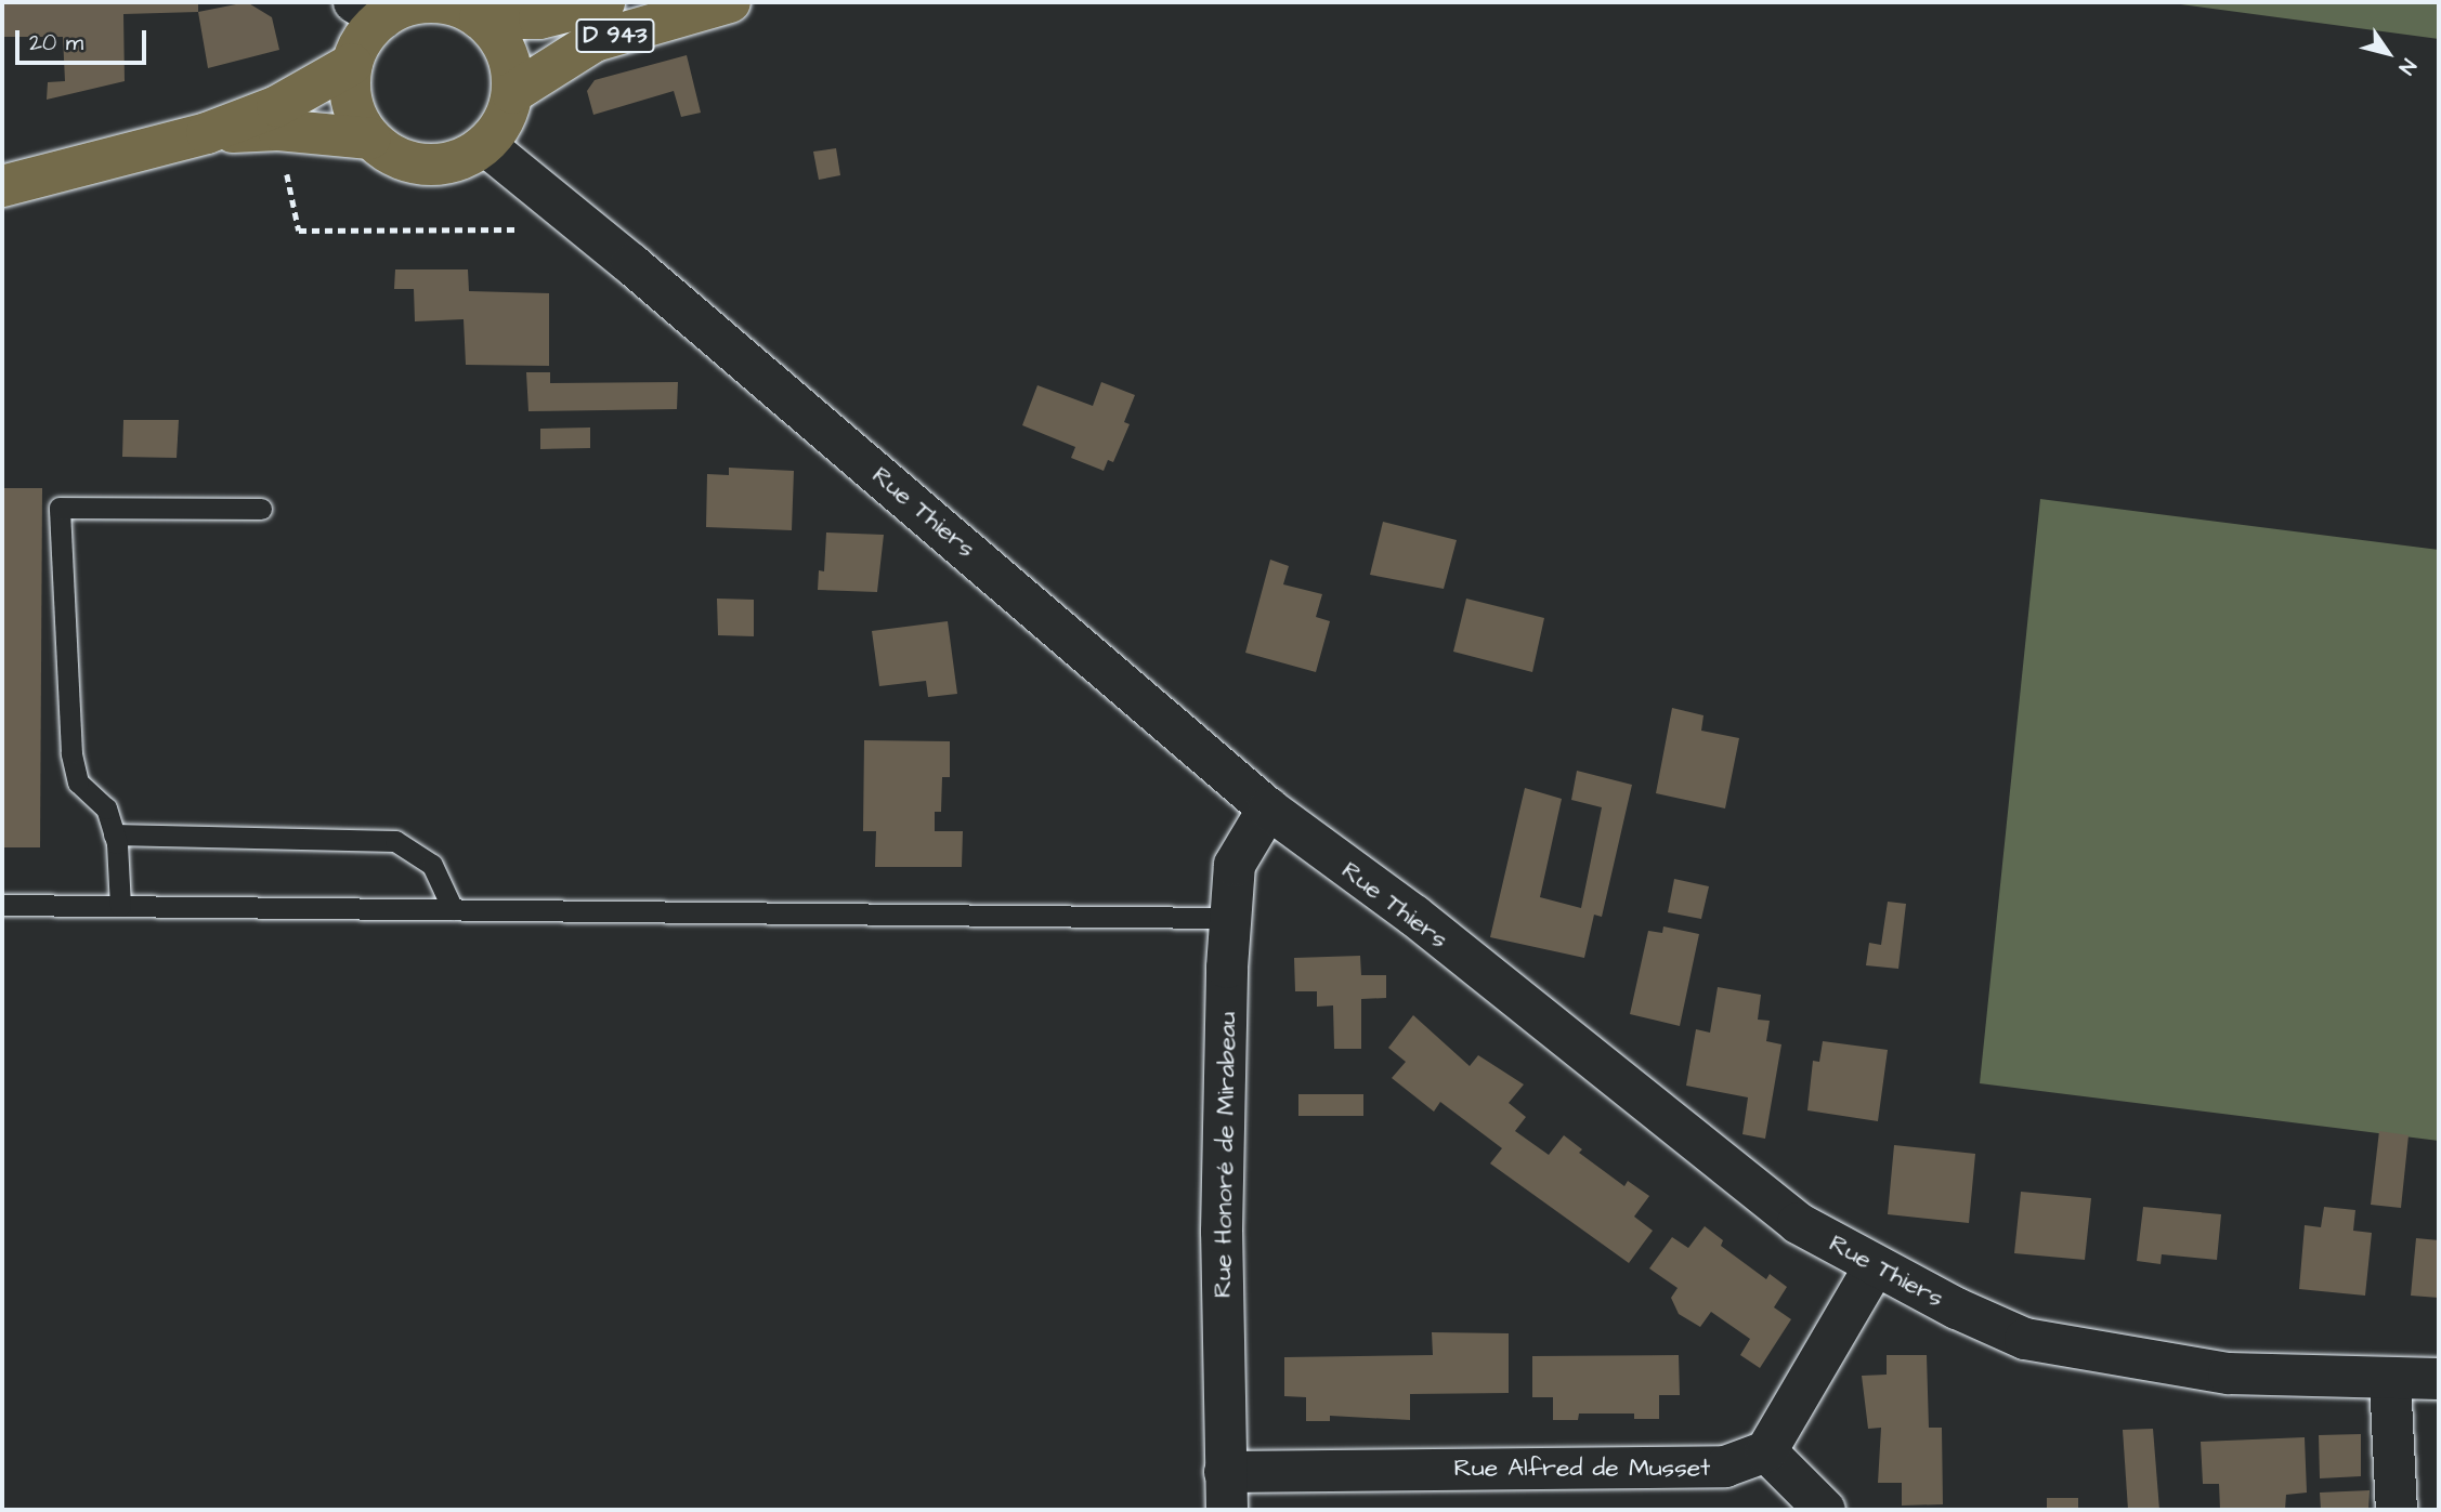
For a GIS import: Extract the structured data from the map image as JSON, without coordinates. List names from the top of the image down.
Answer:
{
  "streets": {
    "main road": ["D 943"],
    "street": ["Rue Thiers", "Rue Honoré de Mirabeau", "Rue Alfred de Musset"]
  },
  "crossings": [
    ["D 943", "Rue Thiers"],
    ["Rue Thiers", "Rue Honoré de Mirabeau"],
    ["Rue Honoré de Mirabeau", "Rue Alfred de Musset"]
  ],
  "scale_bar": "20 m",
  "north": "bottom right"
}
